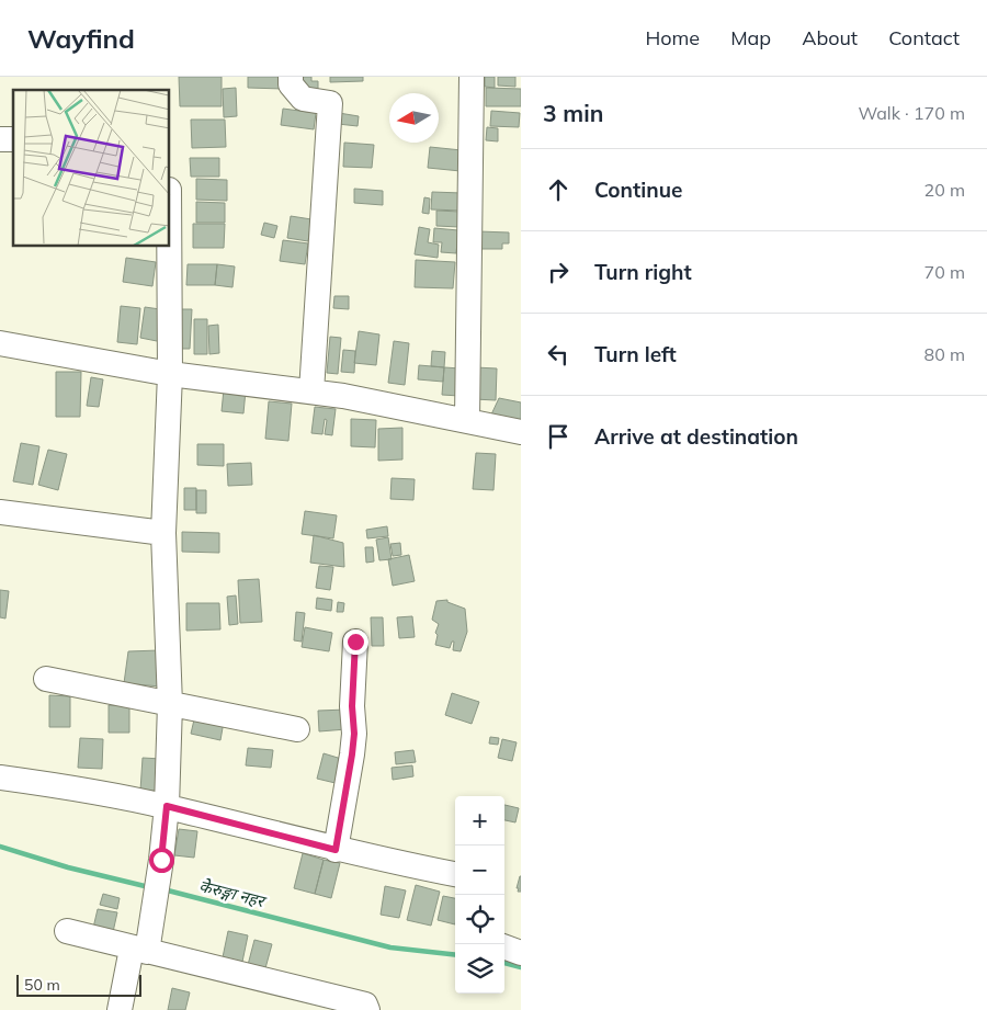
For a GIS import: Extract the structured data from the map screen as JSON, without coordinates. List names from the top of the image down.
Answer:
{
  "water": ["केेरुङ्गा नहर"],
  "scale_bar": "50 m",
  "north": "left",
  "page": {
    "header": "Wayfind",
    "nav": [
      "Home",
      "Map",
      "About",
      "Contact"
    ],
    "heading": ["3 min", "Walk · 170 m"],
    "list": [
      ["Continue", "20 m"],
      ["Turn right", "70 m"],
      ["Turn left", "80 m"],
      "Arrive at destination"
    ],
    "map_buttons": ["+", "−"],
    "scale": "50 m"
  }
}
